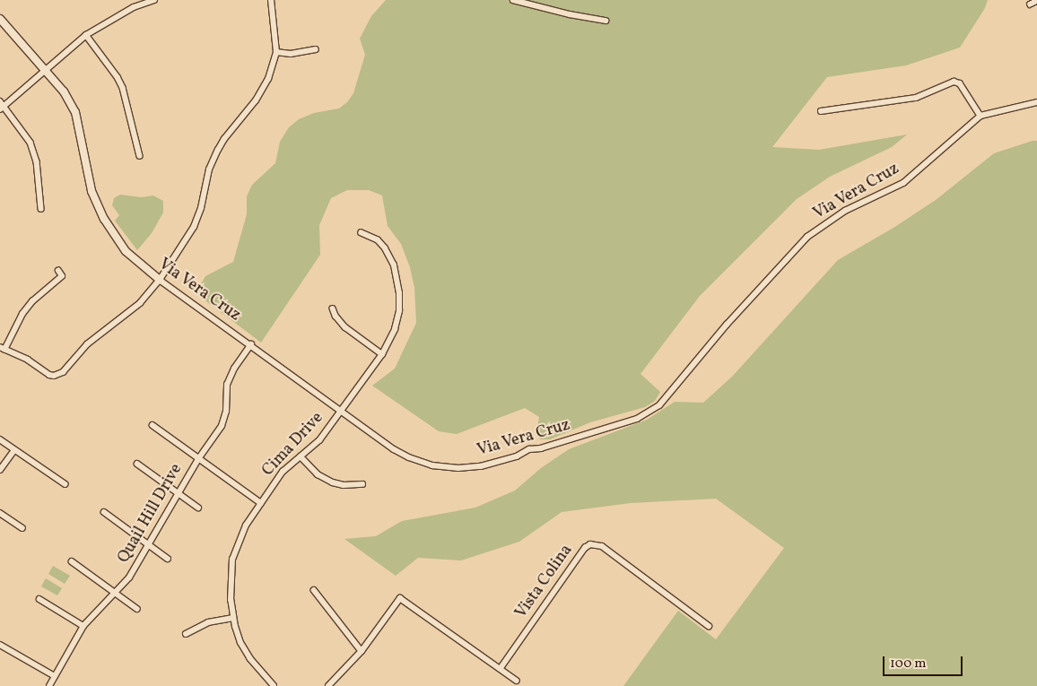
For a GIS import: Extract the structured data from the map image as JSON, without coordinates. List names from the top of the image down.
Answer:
{
  "streets": {
    "street": [
      "Via Vera Cruz",
      "Cima Drive",
      "Quail Hill Drive",
      "Vista Colina"
    ]
  },
  "crossings": [
    ["Via Vera Cruz", "Cima Drive"],
    ["Via Vera Cruz", "Quail Hill Drive"]
  ],
  "scale_bar": "100 m"
}
